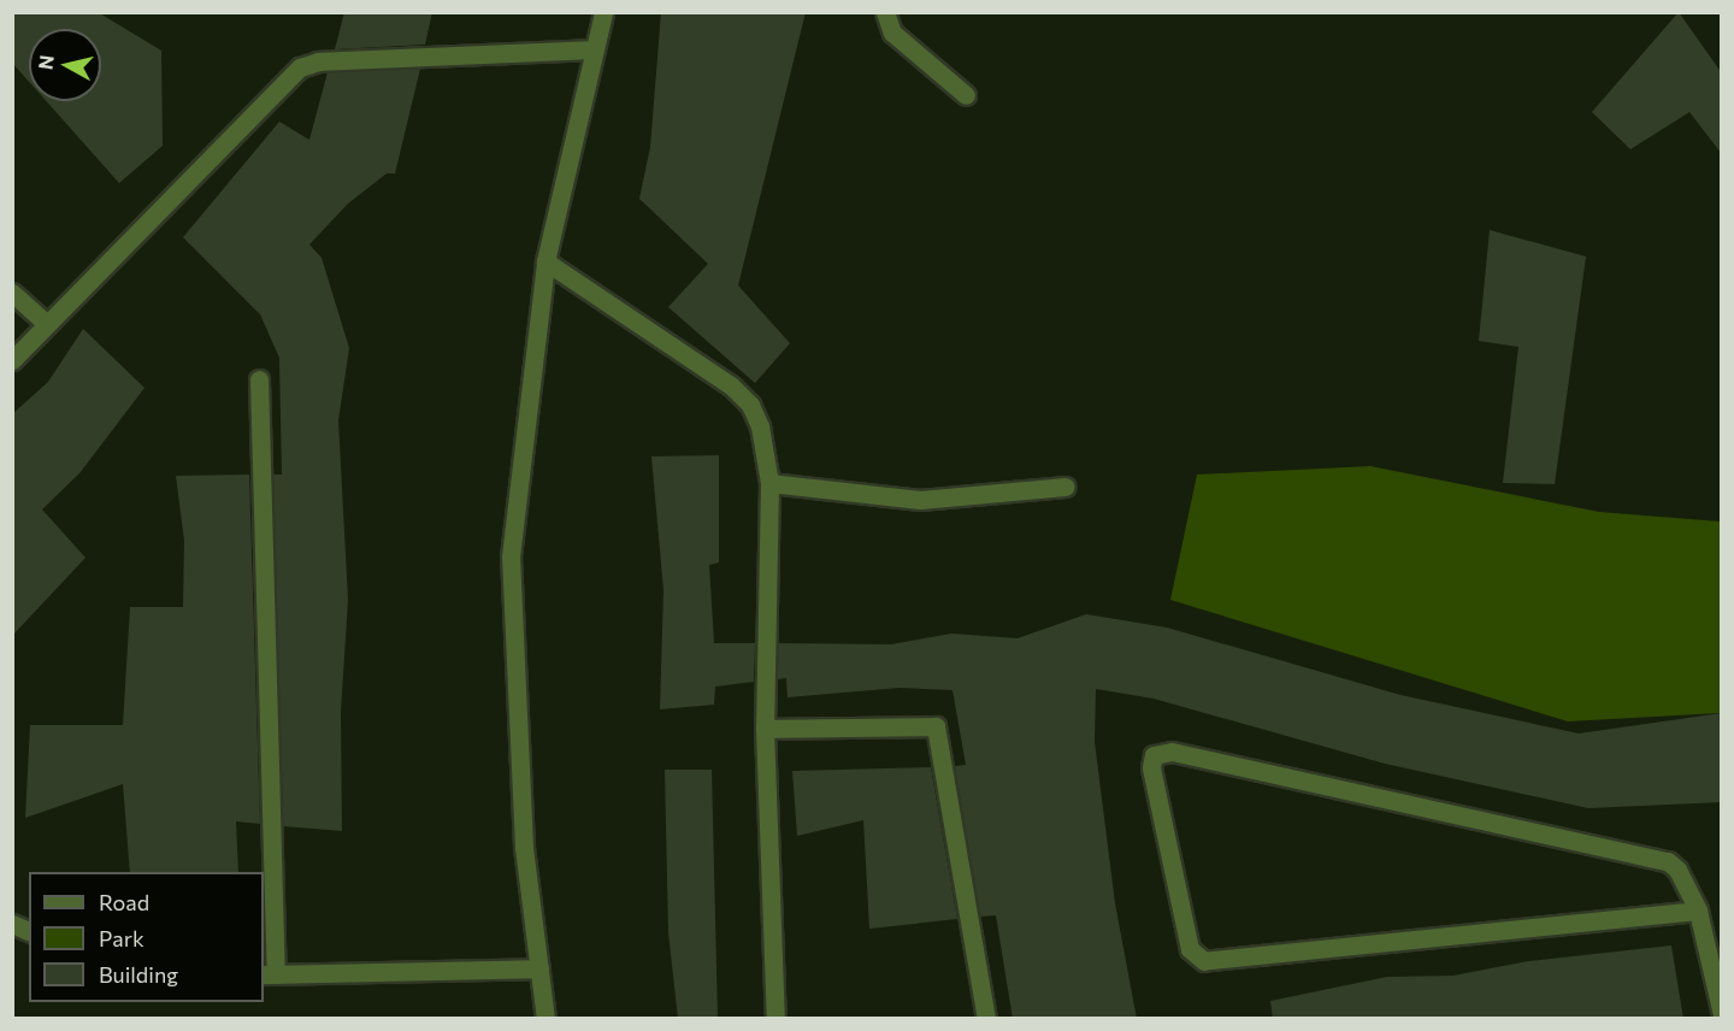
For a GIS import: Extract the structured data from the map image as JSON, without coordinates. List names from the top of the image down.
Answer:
{
  "legend": ["Road", "Park", "Building"],
  "north": "left"
}
